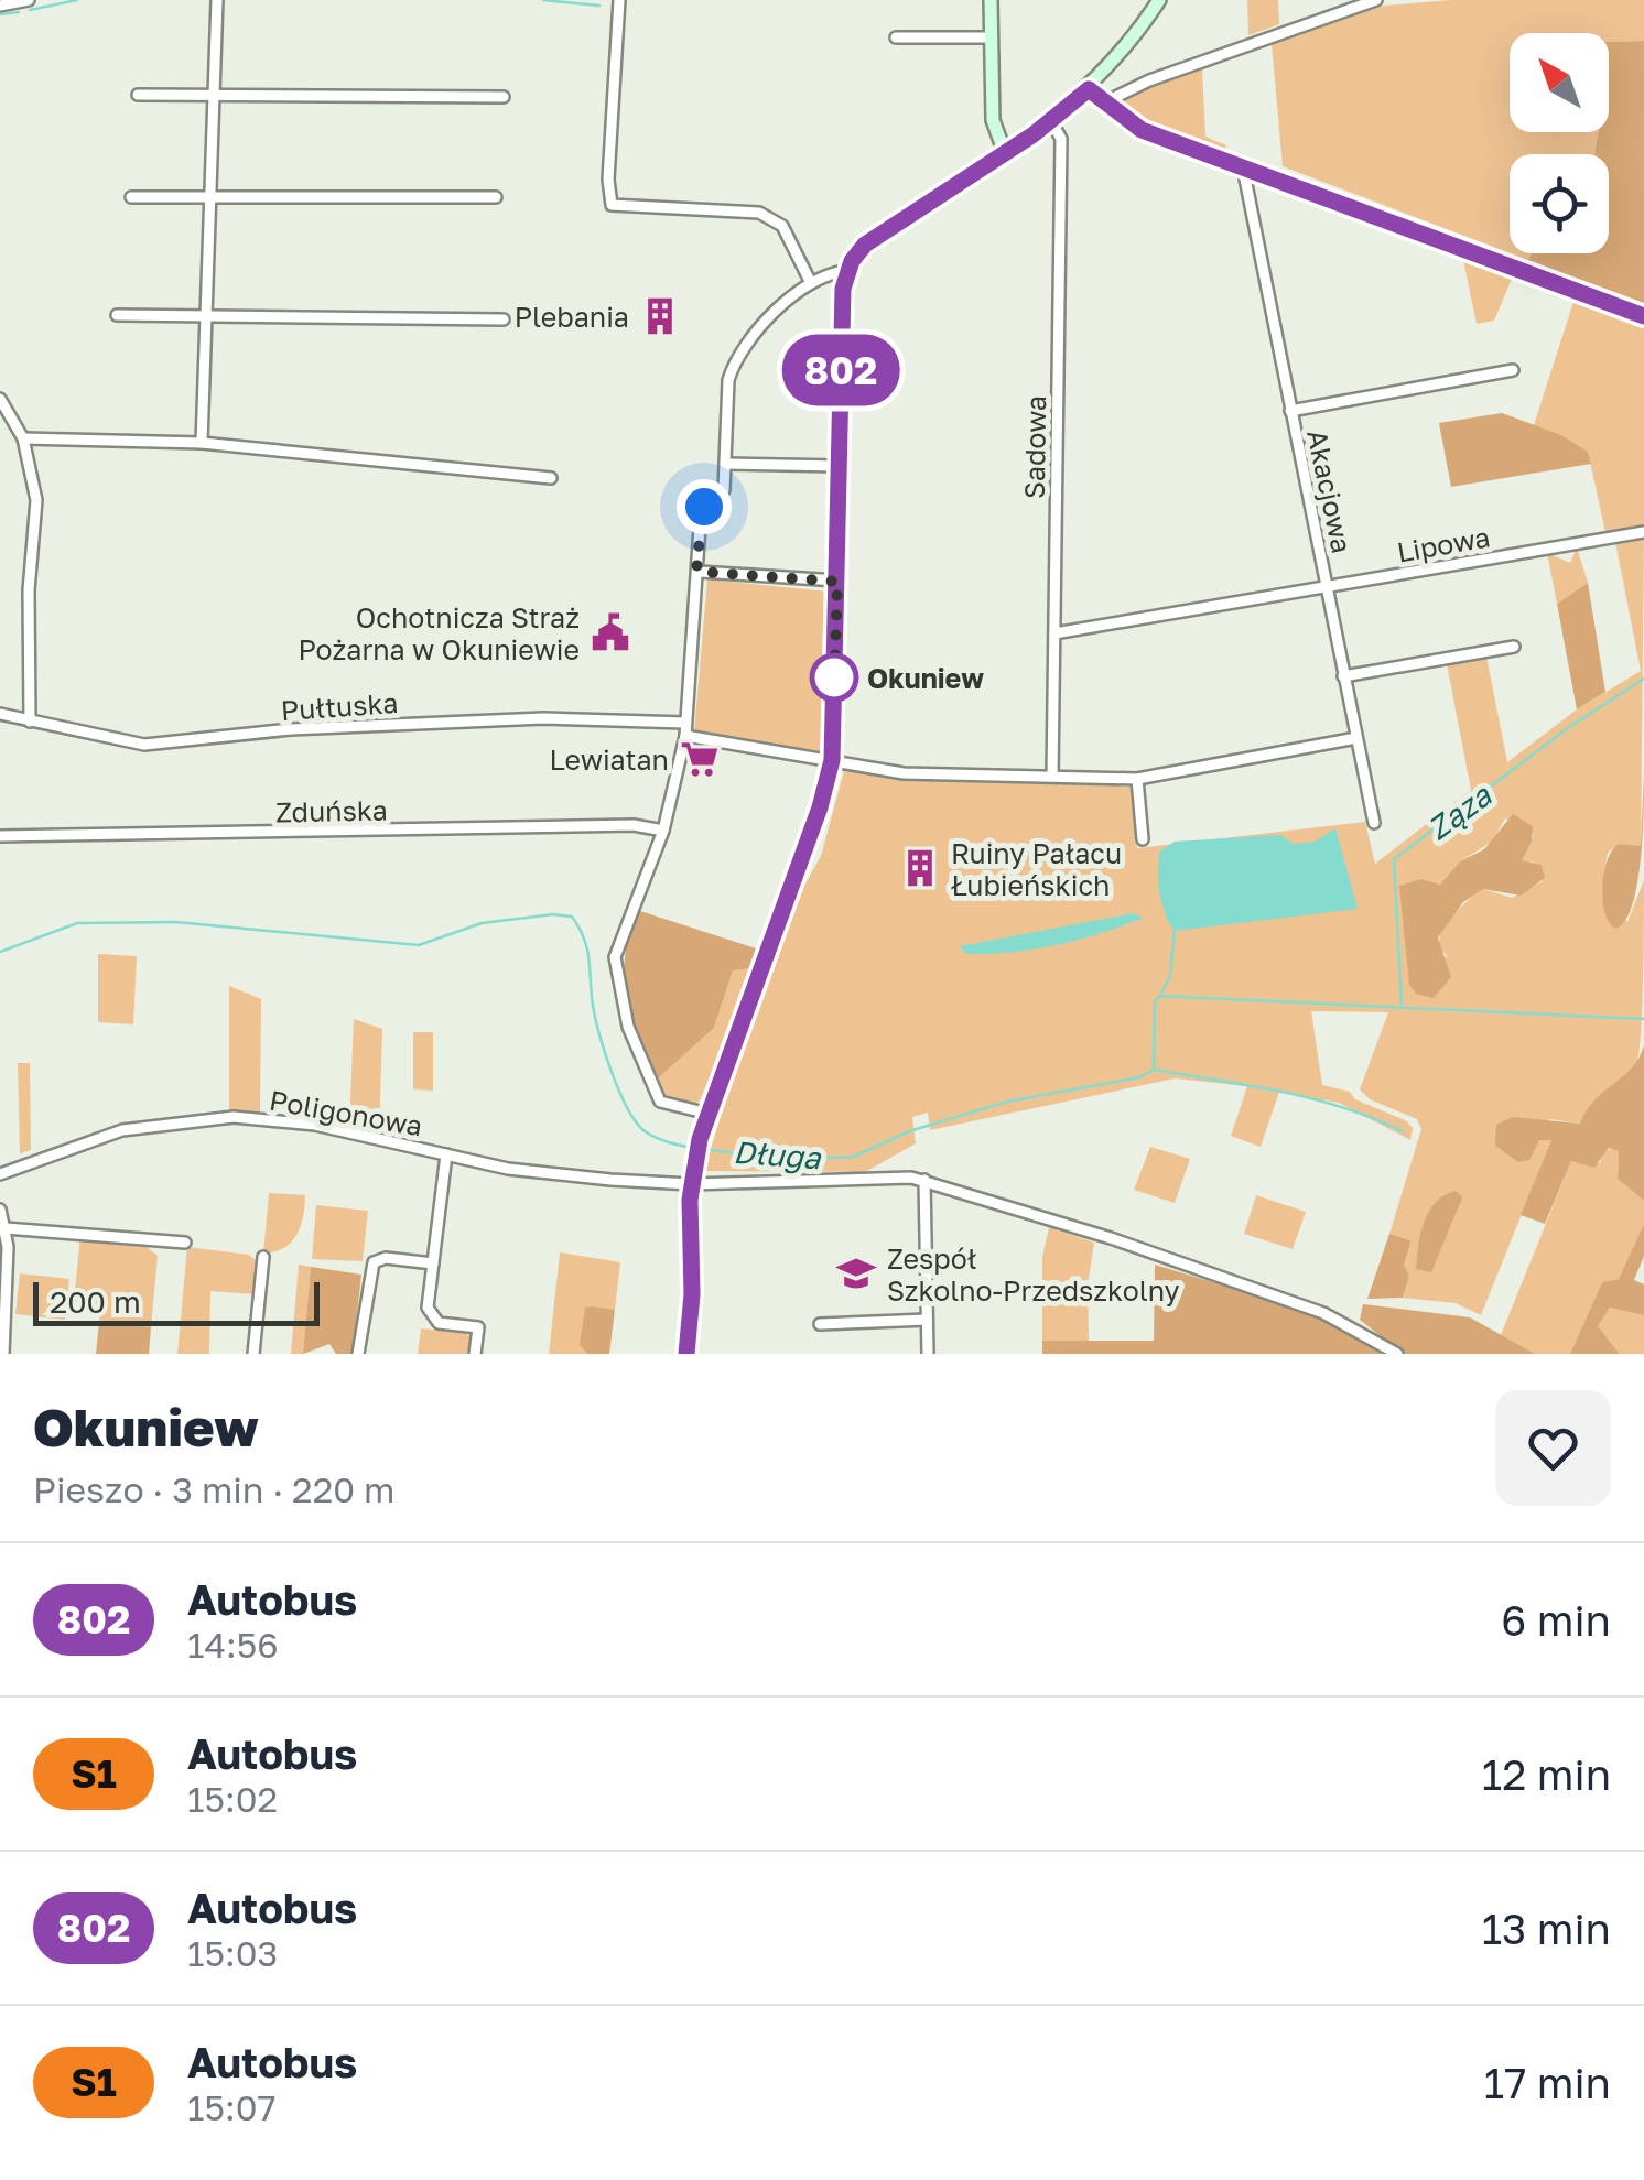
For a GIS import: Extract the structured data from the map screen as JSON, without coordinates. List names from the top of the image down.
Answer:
{
  "streets": {
    "street": [
      "Sadowa",
      "Akacjowa",
      "Lipowa",
      "Pułtuska",
      "Zduńska",
      "Poligonowa"
    ]
  },
  "crossings": [
    ["Sadowa", "Lipowa"],
    ["Sadowa", "Pułtuska"],
    ["Akacjowa", "Lipowa"],
    ["Akacjowa", "Pułtuska"]
  ],
  "water": ["Ząza", "Długa"],
  "places": {
    "building": ["Plebania", "Ruiny Pałacu Łubieńskich"],
    "public building": ["Ochotnicza Straż Pożarna w Okuniewie"],
    "other": ["Okuniew"],
    "supermarket": ["Lewiatan"],
    "school or university": ["Zespół Szkolno-Przedszkolny"]
  },
  "lines": ["bus line 802"],
  "scale_bar": "200 m",
  "north": "top left",
  "page": {
    "on_map": "802",
    "scale": "200 m",
    "heading": ["Okuniew", "Pieszo · 3 min · 220 m"],
    "list": [
      {
        "mark": "802",
        "name": "Autobus",
        "note": "14:56",
        "value": "6 min"
      },
      {
        "mark": "S1",
        "name": "Autobus",
        "note": "15:02",
        "value": "12 min"
      },
      {
        "mark": "802",
        "name": "Autobus",
        "note": "15:03",
        "value": "13 min"
      },
      {
        "mark": "S1",
        "name": "Autobus",
        "note": "15:07",
        "value": "17 min"
      }
    ]
  }
}
